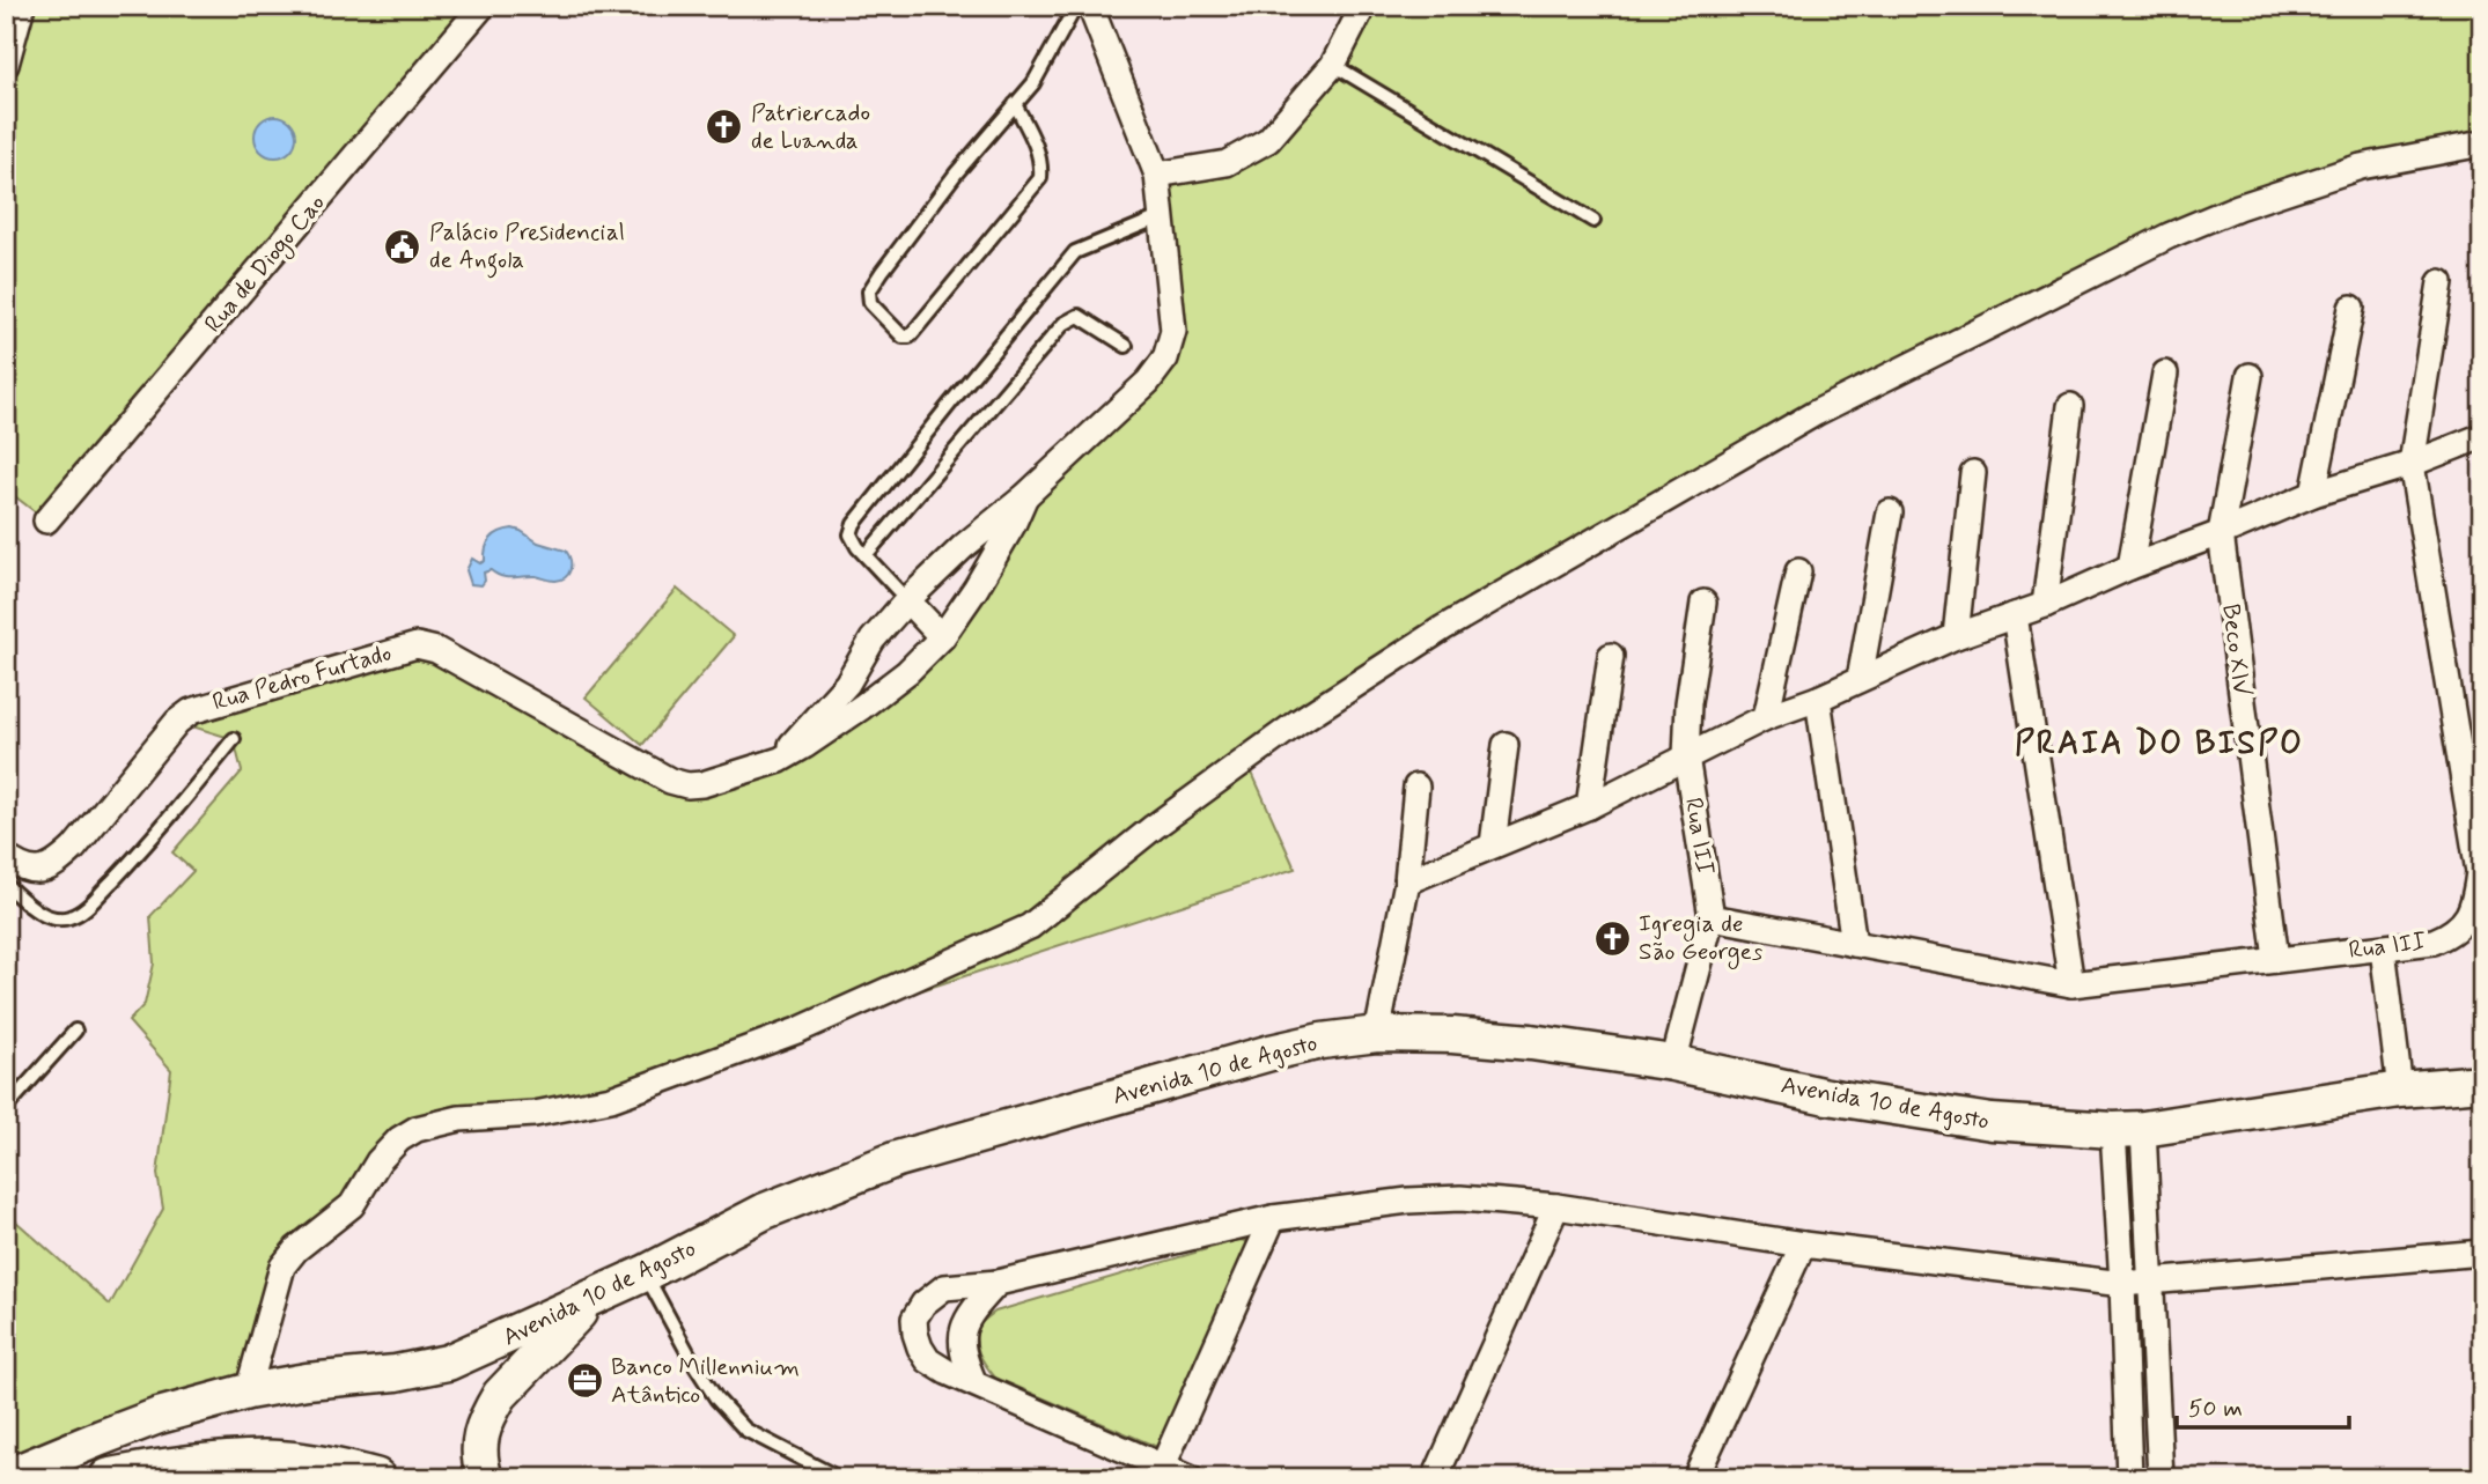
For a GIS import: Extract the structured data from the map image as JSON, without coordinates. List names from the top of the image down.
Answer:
{
  "streets": {
    "street": [
      "Rua de Diogo Cao",
      "Beco XIV",
      "Rua Pedro Furtado",
      "Rua III",
      "Avenida 10 de Agosto"
    ]
  },
  "crossings": [
    ["Beco XIV", "Rua III"],
    ["Rua III", "Avenida 10 de Agosto"]
  ],
  "districts": ["PRAIA DO BISPO"],
  "places": {
    "church": ["Patriercado de Luanda", "Igregia de São Georges"],
    "public building": ["Palácio Presidencial de Angola"],
    "office": ["Banco Millennium Atântico"]
  },
  "scale_bar": "50 m"
}
